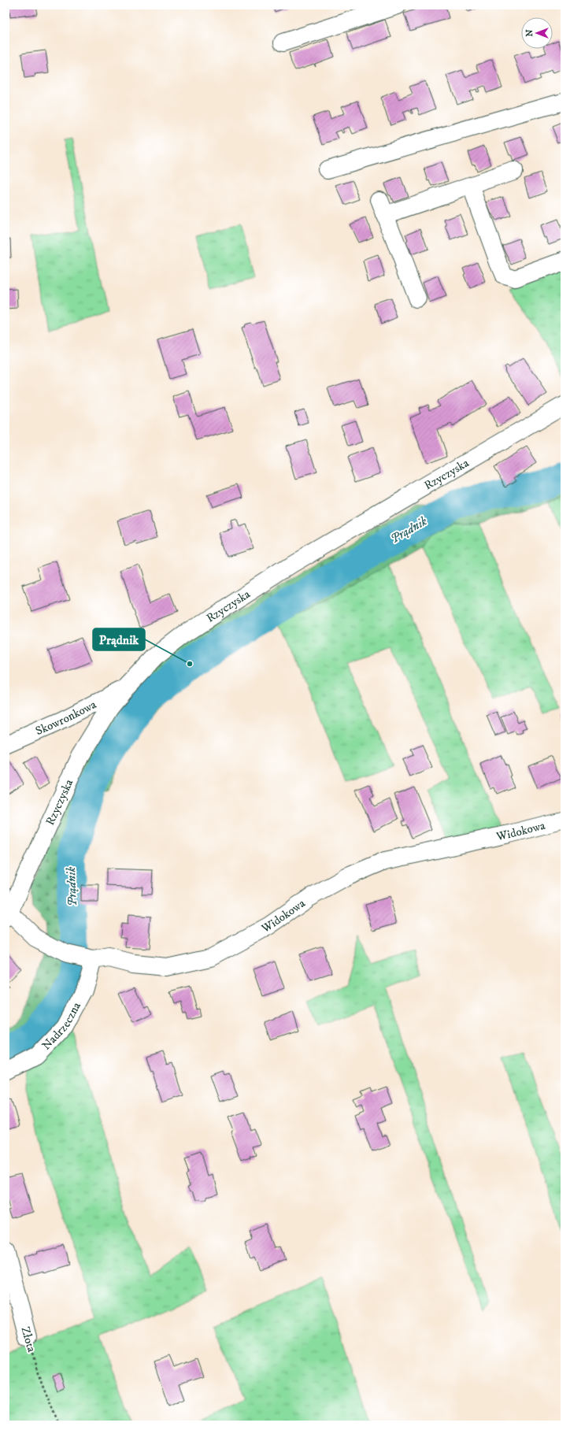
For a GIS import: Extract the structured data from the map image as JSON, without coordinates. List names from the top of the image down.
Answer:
{
  "streets": {
    "street": [
      "Rzyczyska",
      "Skowronkowa",
      "Widokowa",
      "Nadrzeczna",
      "Złota"
    ]
  },
  "crossings": [
    ["Rzyczyska", "Skowronkowa"],
    ["Rzyczyska", "Widokowa"],
    ["Widokowa", "Nadrzeczna"]
  ],
  "water": ["Prądnik"],
  "places": ["Prądnik"],
  "north": "left"
}
